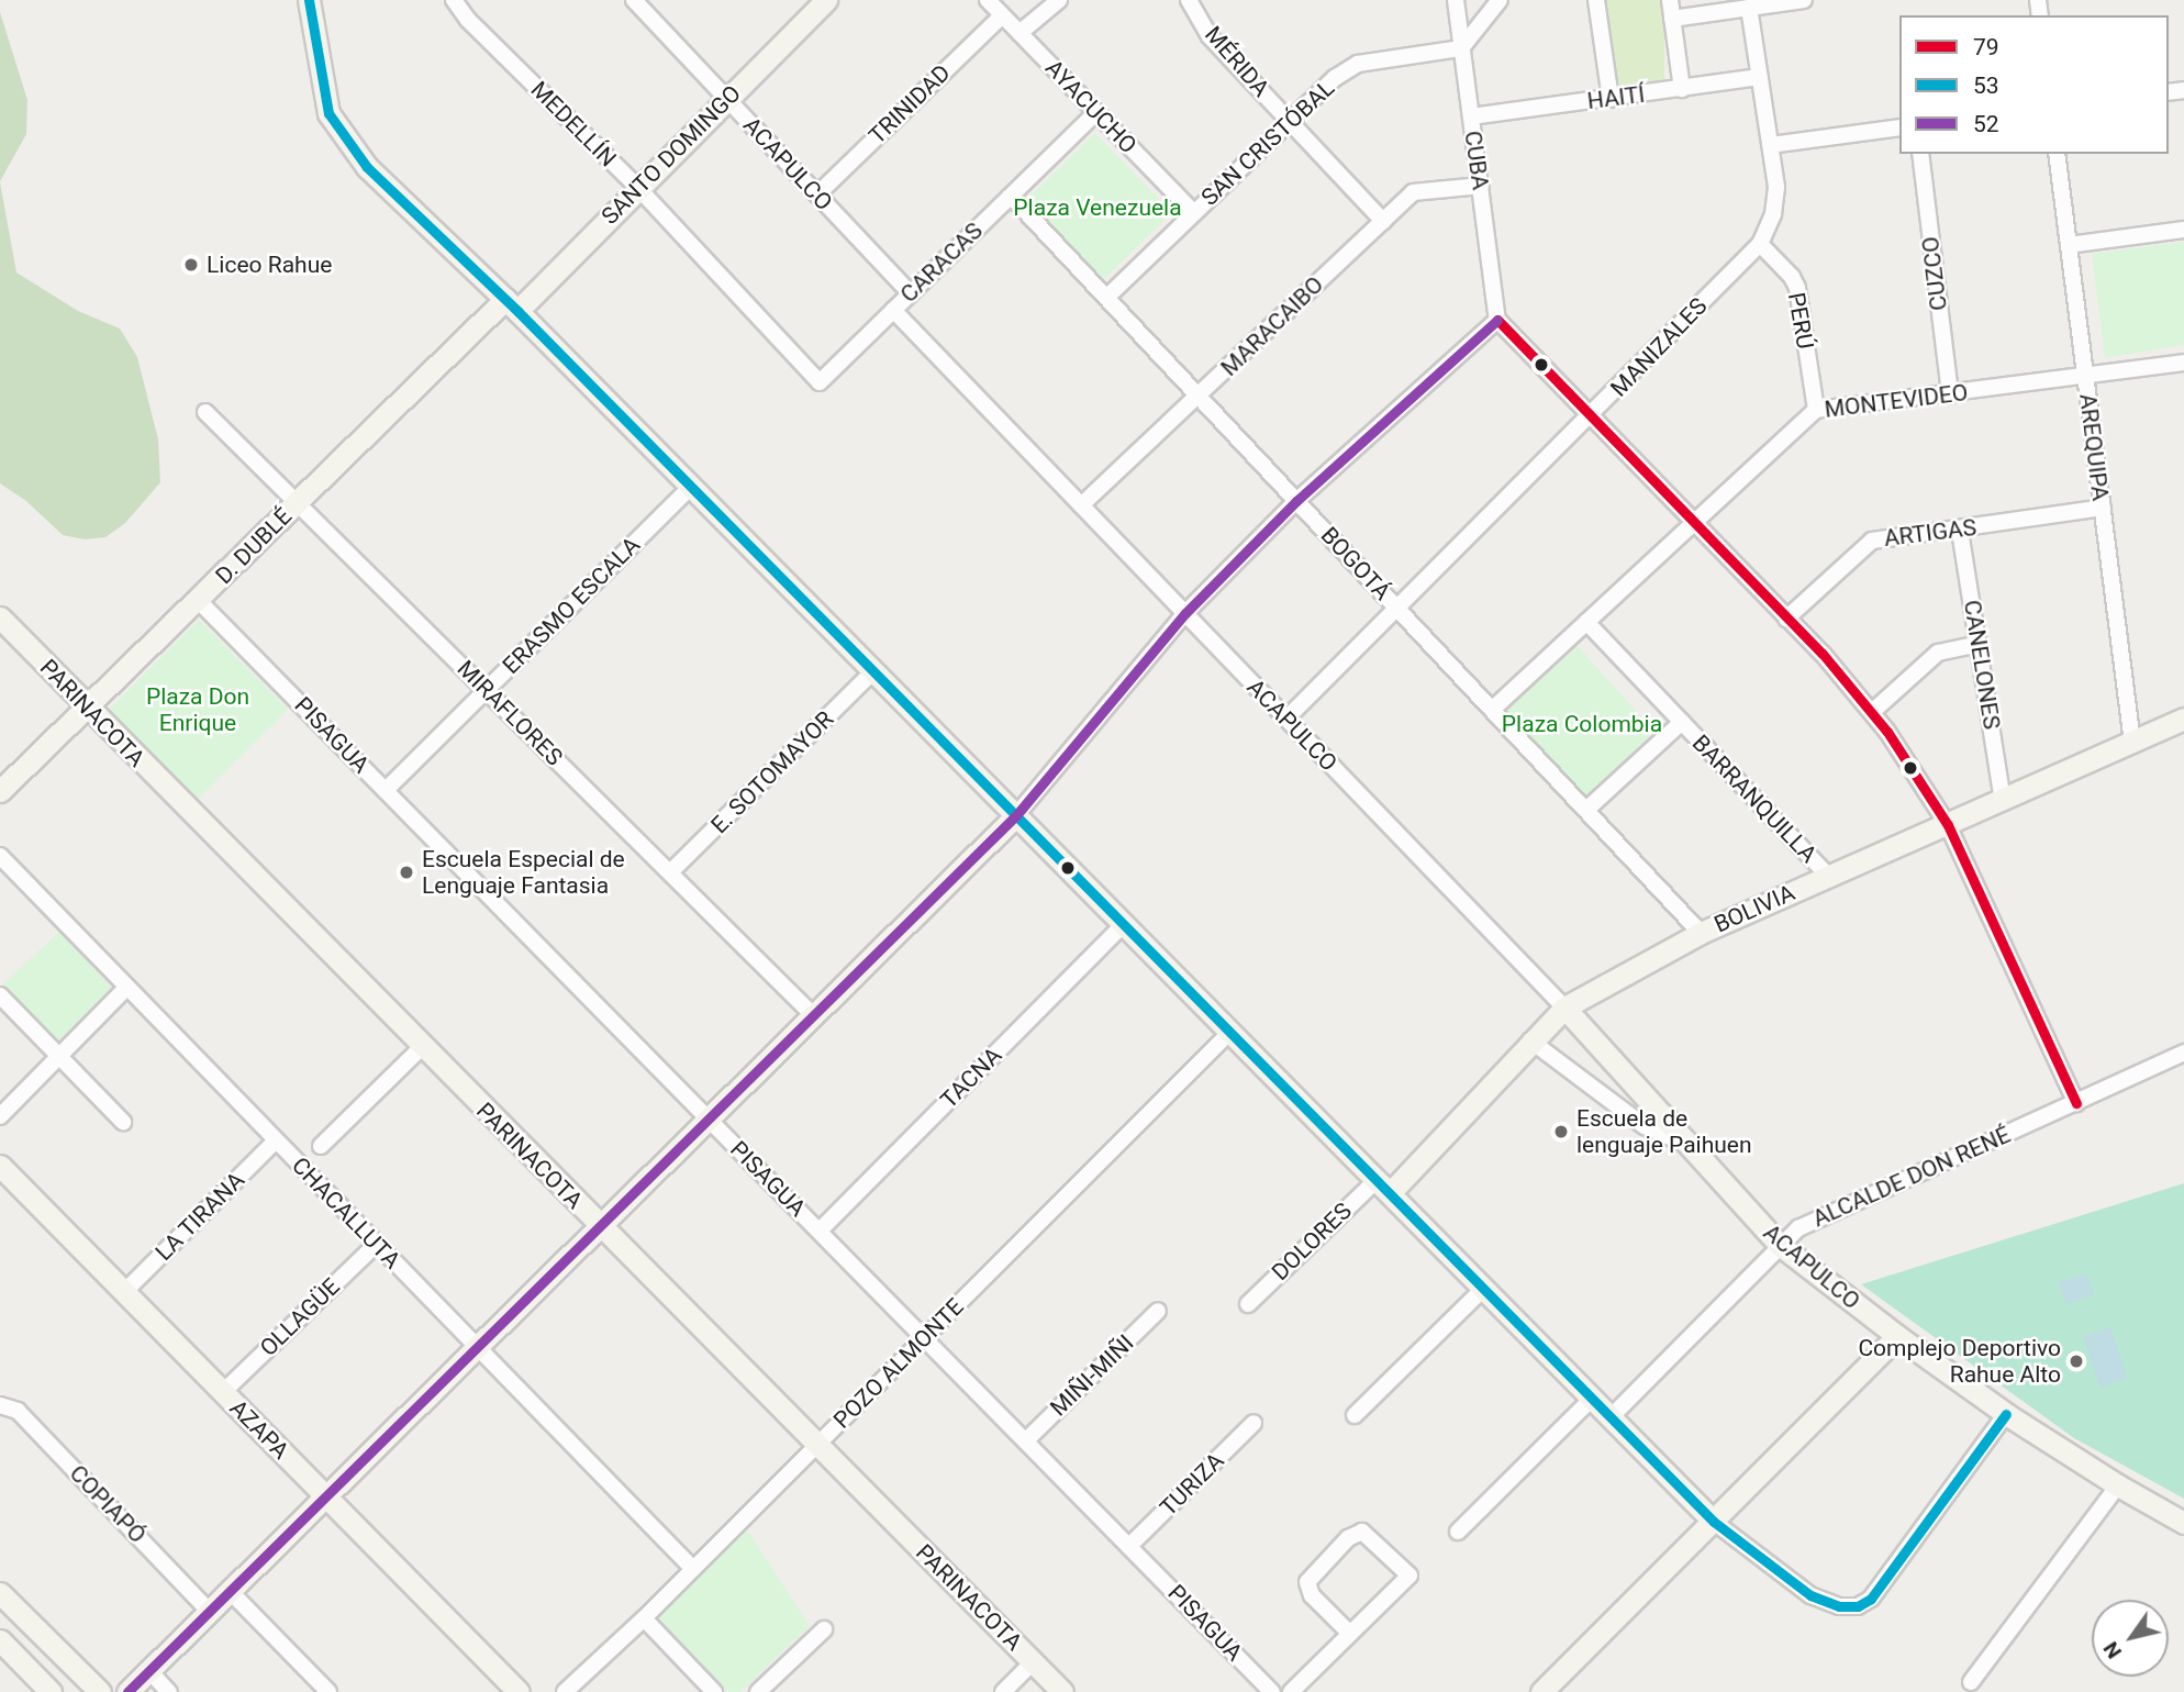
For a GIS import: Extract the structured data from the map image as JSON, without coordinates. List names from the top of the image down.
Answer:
{
  "streets": {
    "street": [
      "MÉRIDA",
      "HAITÍ",
      "TRINIDAD",
      "AYACUCHO",
      "MEDELLÍN",
      "SAN CRISTÓBAL",
      "SANTO DOMINGO",
      "CUBA",
      "ACAPULCO",
      "CARACAS",
      "CUZCO",
      "PERÚ",
      "MARACAIBO",
      "MANIZALES",
      "MONTEVIDEO",
      "AREQUIPA",
      "ARTIGAS",
      "D. DUBLÉ",
      "BOGOTÁ",
      "ERASMO ESCALA",
      "CANELONES",
      "PARINACOTA",
      "MIRAFLORES",
      "PISAGUA",
      "E. SOTOMAYOR",
      "BARRANQUILLA",
      "BOLIVIA",
      "TACNA",
      "ALCALDE DON RENÉ",
      "CHACALLUTA",
      "LA TIRANA",
      "DOLORES",
      "OLLAGÜE",
      "POZO ALMONTE",
      "MIÑI-MIÑI",
      "AZAPA",
      "TURIZA",
      "COPIAPÓ"
    ]
  },
  "crossings": [
    ["MÉRIDA", "SAN CRISTÓBAL"],
    ["MÉRIDA", "MARACAIBO"],
    ["HAITÍ", "CUBA"],
    ["HAITÍ", "MANIZALES"],
    ["TRINIDAD", "AYACUCHO"],
    ["TRINIDAD", "ACAPULCO"],
    ["AYACUCHO", "SAN CRISTÓBAL"],
    ["AYACUCHO", "CARACAS"],
    ["MEDELLÍN", "SANTO DOMINGO"],
    ["MEDELLÍN", "CARACAS"],
    ["SAN CRISTÓBAL", "CUBA"],
    ["SAN CRISTÓBAL", "BOGOTÁ"],
    ["SANTO DOMINGO", "ACAPULCO"],
    ["SANTO DOMINGO", "D. DUBLÉ"],
    ["CUBA", "MARACAIBO"],
    ["ACAPULCO", "CARACAS"],
    ["ACAPULCO", "MARACAIBO"],
    ["ACAPULCO", "MANIZALES"],
    ["ACAPULCO", "BOLIVIA"],
    ["ACAPULCO", "ALCALDE DON RENÉ"],
    ["CARACAS", "BOGOTÁ"],
    ["CUZCO", "MONTEVIDEO"],
    ["PERÚ", "MANIZALES"],
    ["PERÚ", "MONTEVIDEO"],
    ["MARACAIBO", "BOGOTÁ"],
    ["MANIZALES", "BOGOTÁ"],
    ["MONTEVIDEO", "AREQUIPA"],
    ["MONTEVIDEO", "BOGOTÁ"],
    ["MONTEVIDEO", "BARRANQUILLA"],
    ["AREQUIPA", "ARTIGAS"],
    ["AREQUIPA", "BOLIVIA"],
    ["ARTIGAS", "CANELONES"],
    ["D. DUBLÉ", "PARINACOTA"],
    ["D. DUBLÉ", "MIRAFLORES"],
    ["D. DUBLÉ", "PISAGUA"],
    ["BOGOTÁ", "BOLIVIA"],
    ["ERASMO ESCALA", "MIRAFLORES"],
    ["ERASMO ESCALA", "PISAGUA"],
    ["CANELONES", "BOLIVIA"],
    ["PARINACOTA", "POZO ALMONTE"],
    ["MIRAFLORES", "E. SOTOMAYOR"],
    ["PISAGUA", "TACNA"],
    ["PISAGUA", "POZO ALMONTE"],
    ["PISAGUA", "MIÑI-MIÑI"],
    ["PISAGUA", "TURIZA"],
    ["BARRANQUILLA", "BOLIVIA"],
    ["BOLIVIA", "DOLORES"],
    ["CHACALLUTA", "LA TIRANA"],
    ["CHACALLUTA", "OLLAGÜE"],
    ["CHACALLUTA", "POZO ALMONTE"],
    ["LA TIRANA", "AZAPA"],
    ["OLLAGÜE", "AZAPA"]
  ],
  "parks": ["Plaza Venezuela", "Plaza Don Enrique", "Plaza Colombia"],
  "places": [
    "Liceo Rahue",
    "Escuela Especial de Lenguaje Fantasia",
    "Escuela de lenguaje Paihuen",
    "Complejo Deportivo Rahue Alto"
  ],
  "lines": ["transit line 53", "transit line 79", "transit line 52"],
  "legend": ["79", "53", "52"],
  "north": "bottom left"
}
